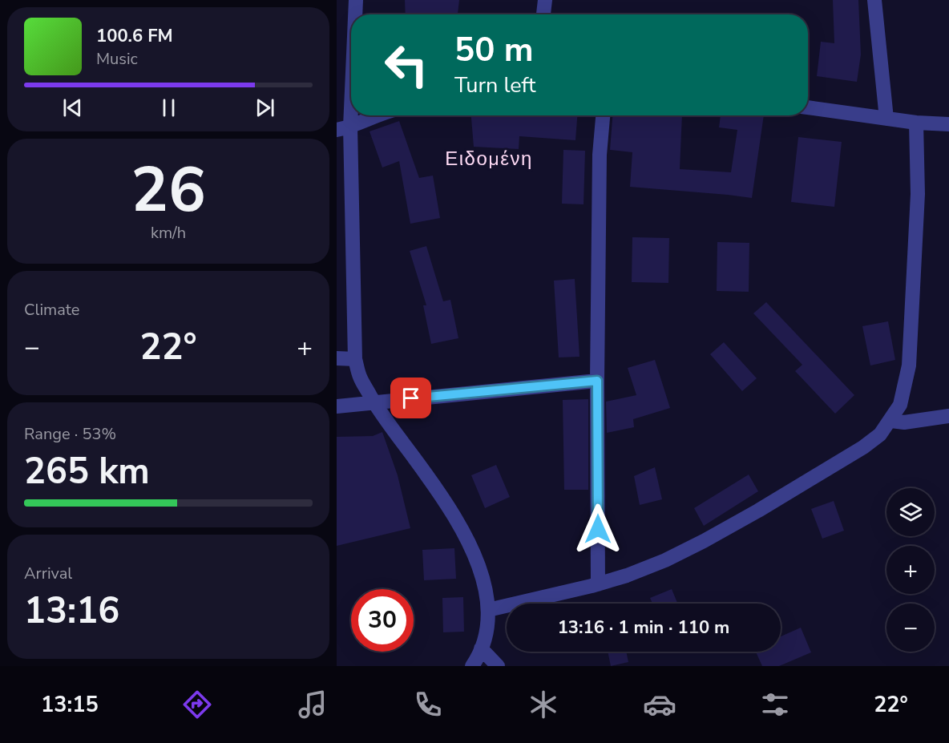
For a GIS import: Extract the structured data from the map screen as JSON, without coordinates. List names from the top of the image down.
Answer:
{
  "districts": ["Ειδομένη"],
  "page": {
    "turn": ["50 m", "Turn left"],
    "song": ["100.6 FM", "Music"],
    "tile": [
      ["26", "km/h"],
      "Climate",
      ["Range · 53%", "265 km"],
      ["Arrival", "13:16"]
    ],
    "heat": ["−", "22°", "+"],
    "map_buttons": ["+", "−"],
    "limit": "30",
    "trip": "13:16 · 1 min · 110 m",
    "tabs": ["13:15", "22°"]
  }
}
